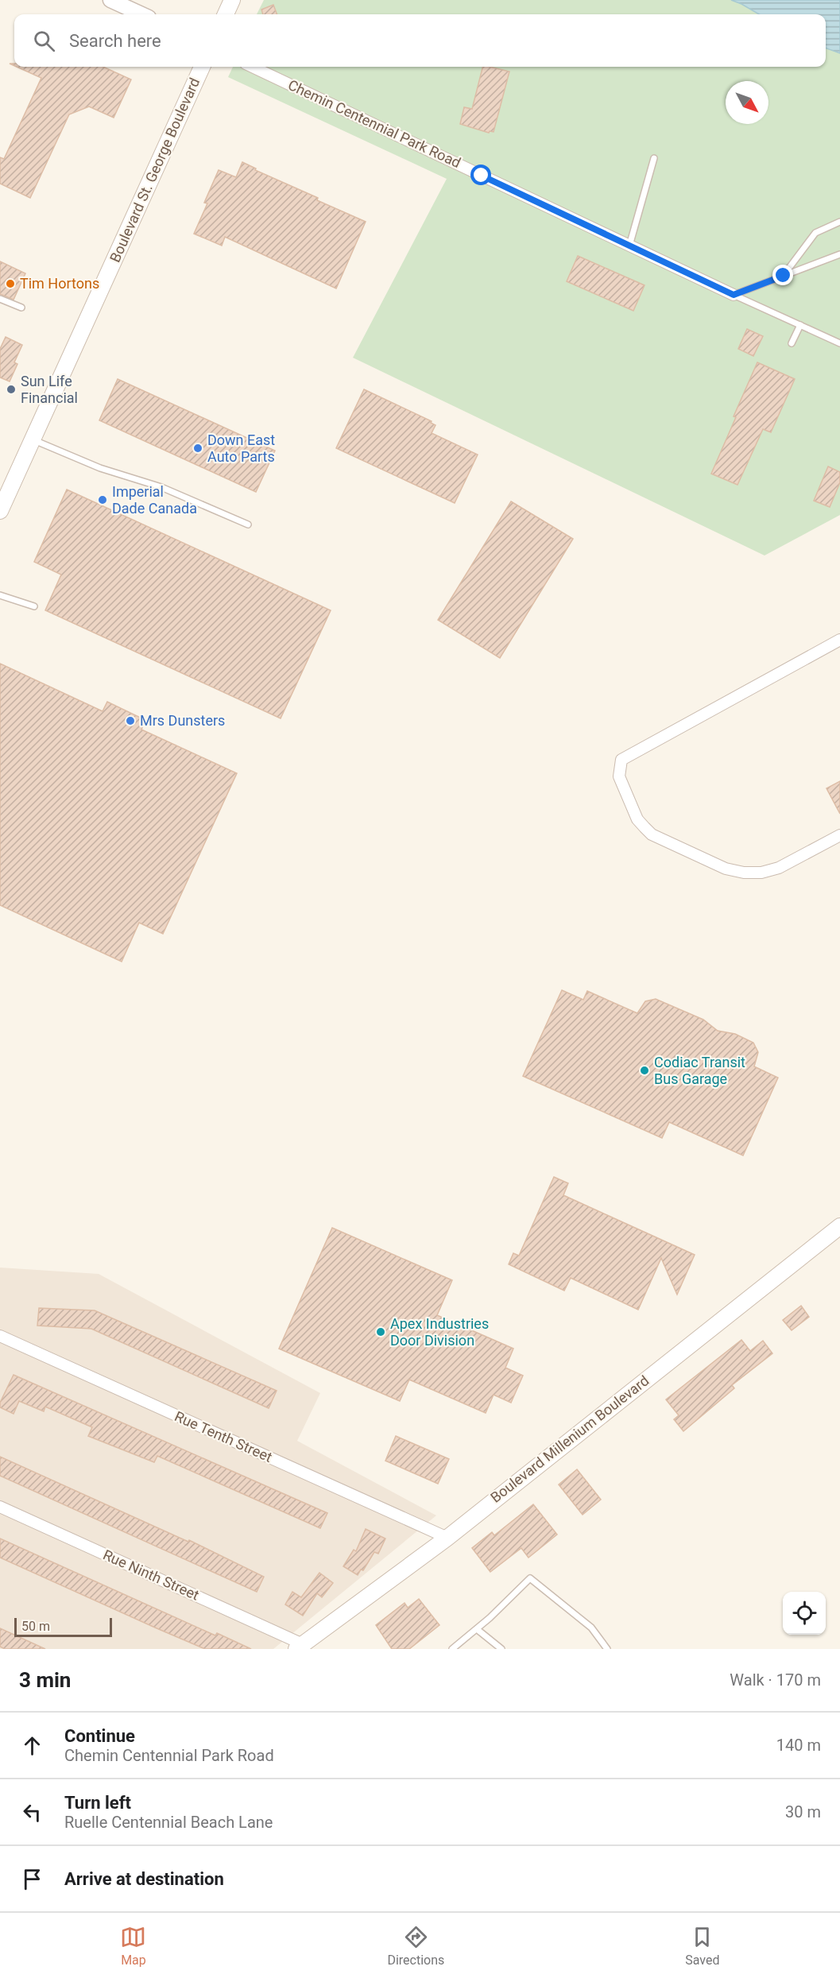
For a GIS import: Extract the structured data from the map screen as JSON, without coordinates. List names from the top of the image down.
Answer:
{
  "streets": {
    "main road": ["Boulevard St. George Boulevard", "Boulevard Millenium Boulevard"],
    "street": ["Chemin Centennial Park Road", "Rue Tenth Street", "Rue Ninth Street"]
  },
  "crossings": [
    ["Rue Tenth Street", "Boulevard Millenium Boulevard"],
    ["Boulevard Millenium Boulevard", "Rue Ninth Street"]
  ],
  "places": [
    "Tim Hortons",
    "Sun Life Financial",
    "Down East Auto Parts",
    "Imperial Dade Canada",
    "Mrs Dunsters",
    "Codiac Transit Bus Garage",
    "Apex Industries Door Division"
  ],
  "scale_bar": "50 m",
  "north": "bottom right",
  "page": {
    "search": "Search here",
    "scale": "50 m",
    "heading": ["3 min", "Walk · 170 m"],
    "list": [
      ["Continue", "Chemin Centennial Park Road", "140 m"],
      ["Turn left", "Ruelle Centennial Beach Lane", "30 m"],
      "Arrive at destination"
    ],
    "nav": ["Map", "Directions", "Saved"]
  }
}
